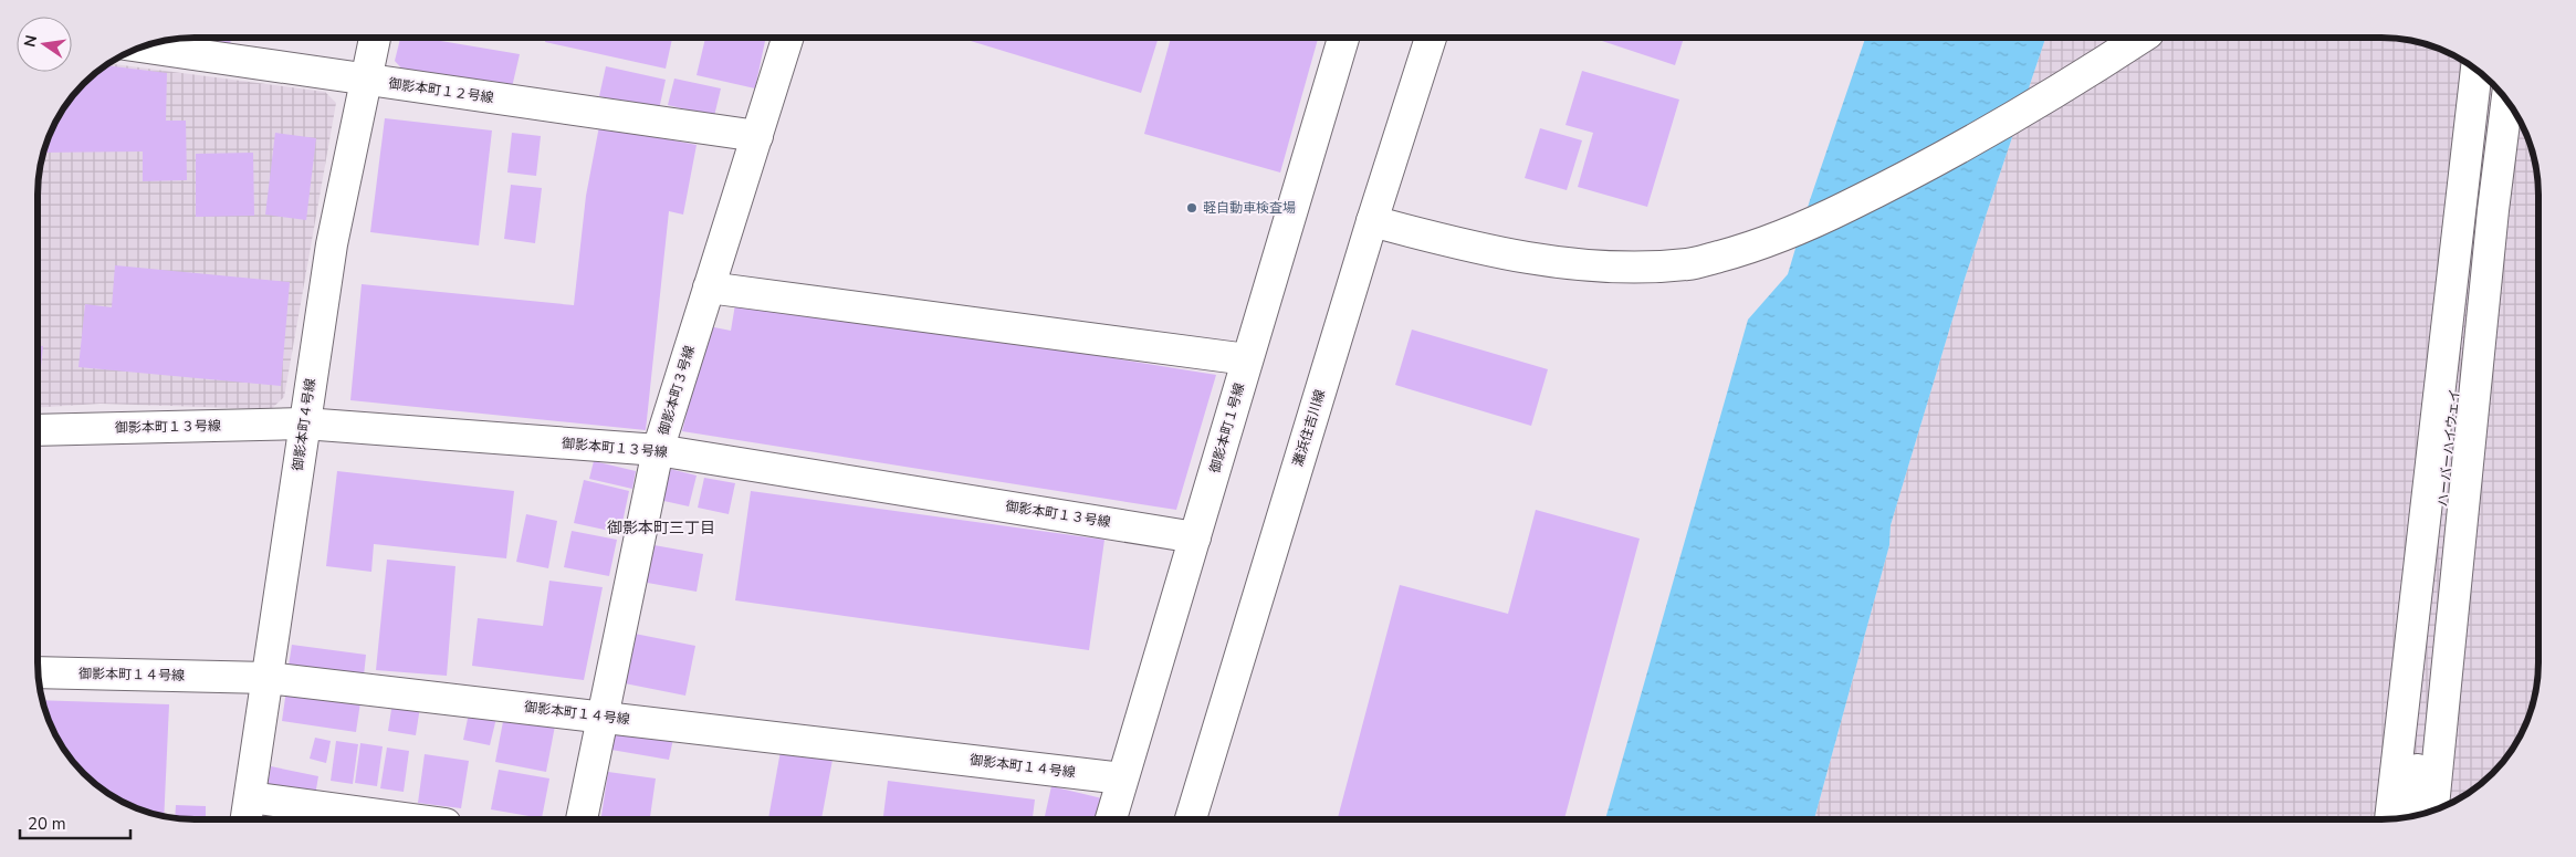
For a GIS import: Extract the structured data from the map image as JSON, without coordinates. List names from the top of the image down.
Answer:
{
  "streets": {
    "street": [
      "御影本町１２号線",
      "御影本町３号線",
      "御影本町４号線",
      "御影本町１３号線",
      "御影本町１号線",
      "灘浜住吉川線",
      "ハーバーハイウェイ",
      "御影本町１４号線"
    ]
  },
  "crossings": [
    ["御影本町１２号線", "御影本町３号線"],
    ["御影本町１２号線", "御影本町４号線"],
    ["御影本町３号線", "御影本町１３号線"],
    ["御影本町３号線", "御影本町１４号線"],
    ["御影本町４号線", "御影本町１３号線"],
    ["御影本町４号線", "御影本町１４号線"],
    ["御影本町１３号線", "御影本町１号線"],
    ["御影本町１号線", "御影本町１４号線"]
  ],
  "districts": ["御影本町三丁目"],
  "places": ["軽自動車検査場"],
  "scale_bar": "20 m",
  "north": "left"
}
